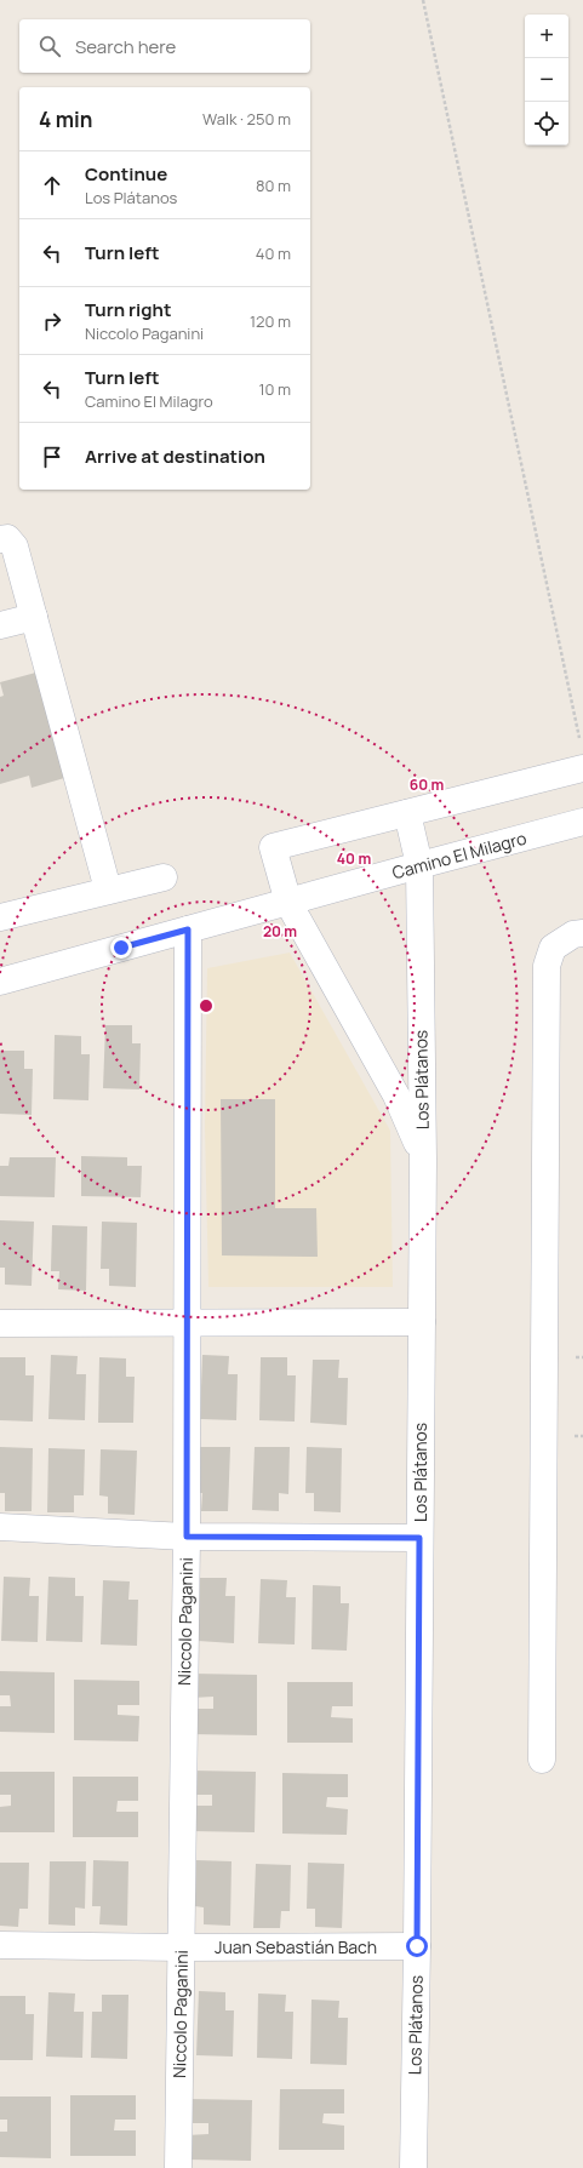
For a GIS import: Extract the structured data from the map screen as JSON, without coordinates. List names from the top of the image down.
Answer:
{
  "streets": {
    "street": [
      "Camino El Milagro",
      "Los Plátanos",
      "Niccolo Paganini",
      "Juan Sebastián Bach"
    ]
  },
  "crossings": [
    ["Camino El Milagro", "Los Plátanos"],
    ["Camino El Milagro", "Niccolo Paganini"],
    ["Los Plátanos", "Juan Sebastián Bach"],
    ["Niccolo Paganini", "Juan Sebastián Bach"]
  ],
  "page": {
    "map_buttons": ["+", "−"],
    "search": "Search here",
    "heading": ["4 min", "Walk · 250 m"],
    "list": [
      ["Continue", "Los Plátanos", "80 m"],
      ["Turn left", "40 m"],
      ["Turn right", "Niccolo Paganini", "120 m"],
      ["Turn left", "Camino El Milagro", "10 m"],
      "Arrive at destination"
    ]
  },
  "rings": ["60 m", "40 m", "20 m"]
}
